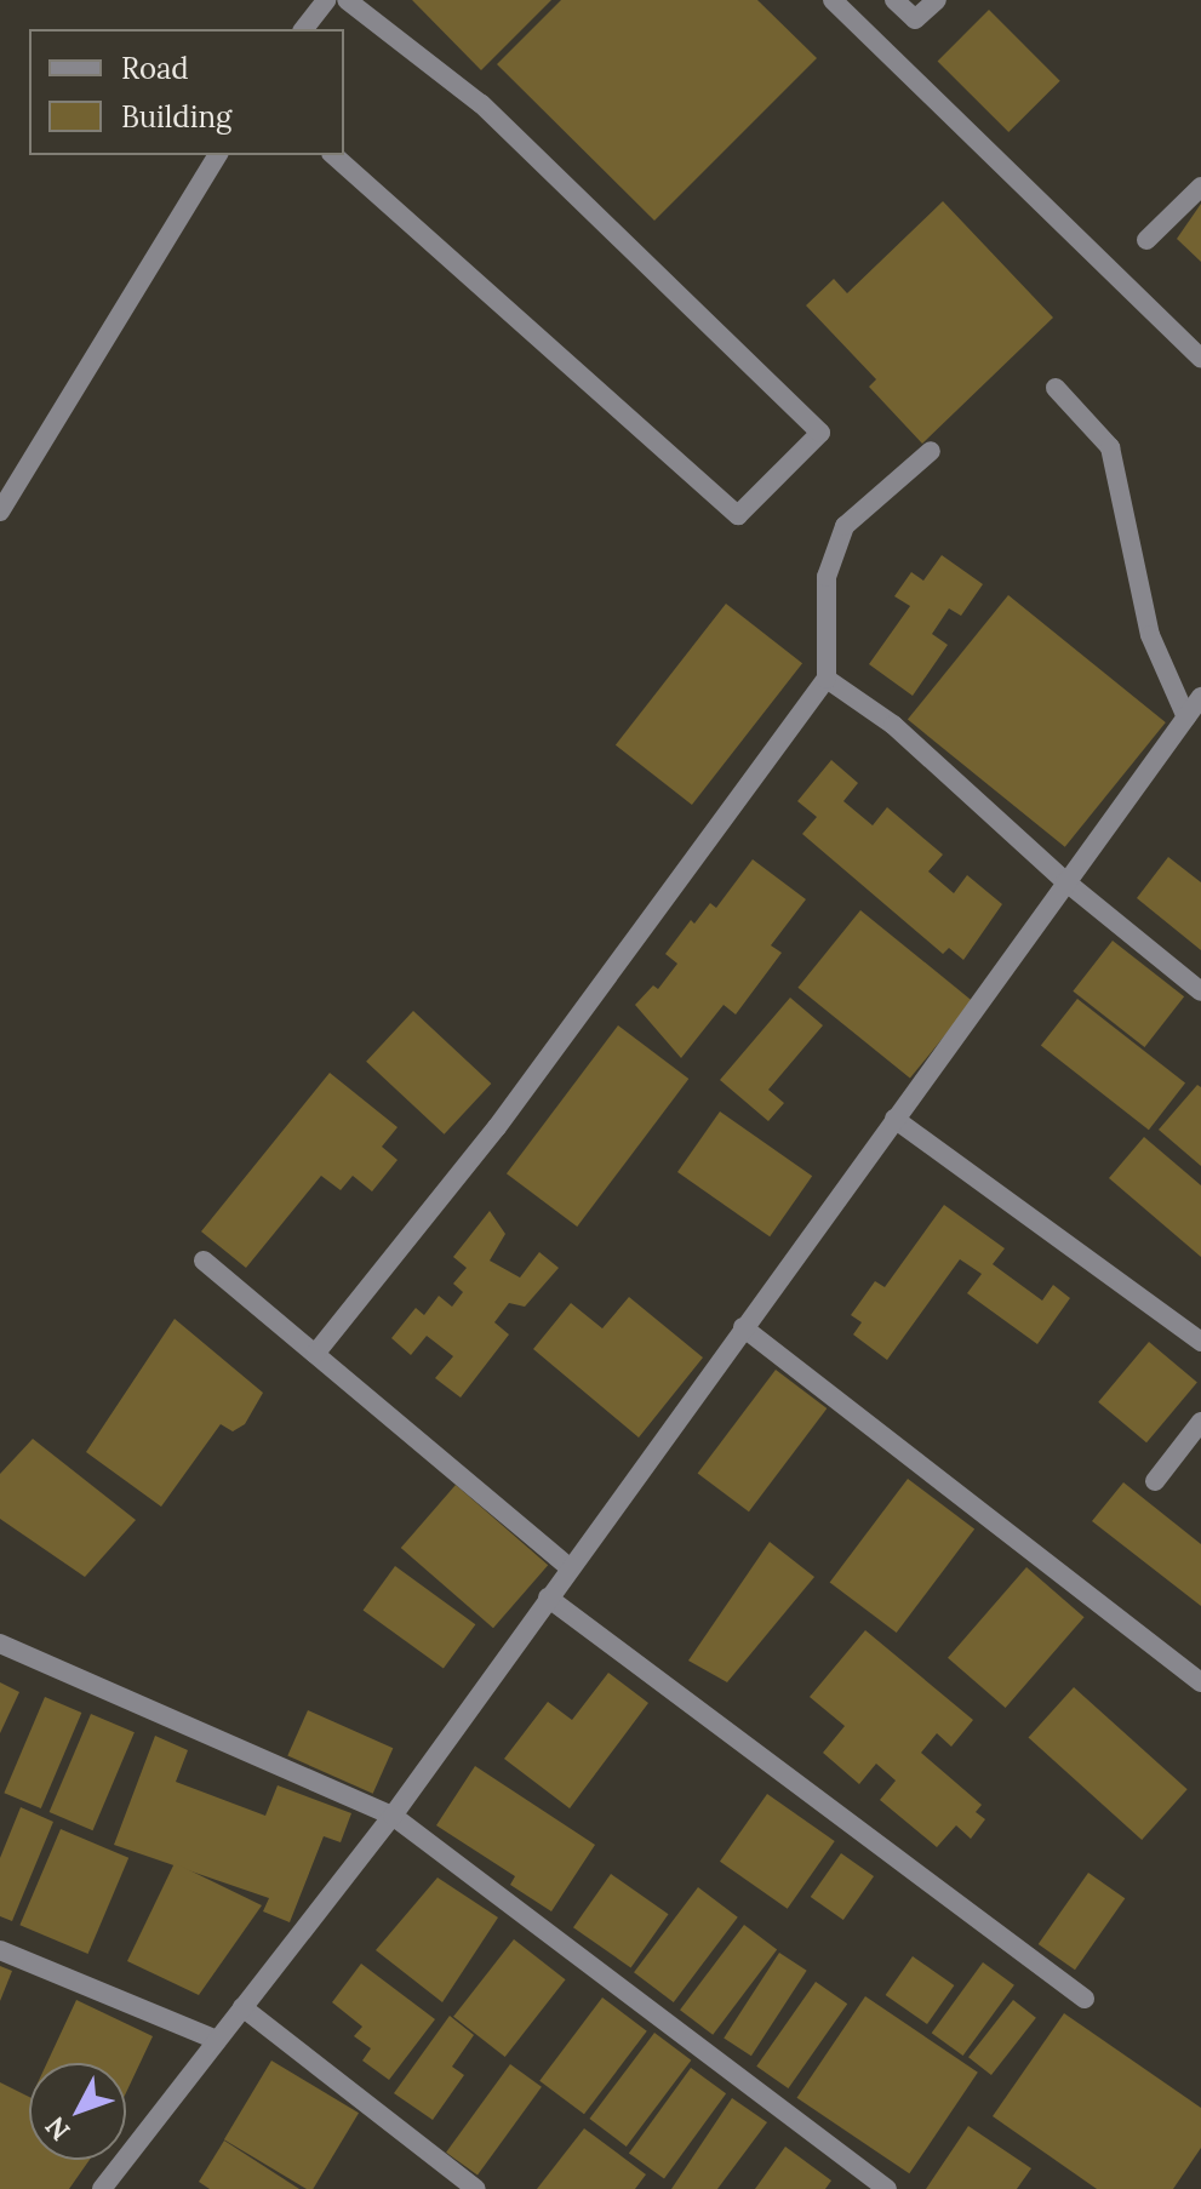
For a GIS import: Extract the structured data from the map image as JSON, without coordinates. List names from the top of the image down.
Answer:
{
  "legend": ["Road", "Building"],
  "north": "bottom left"
}
